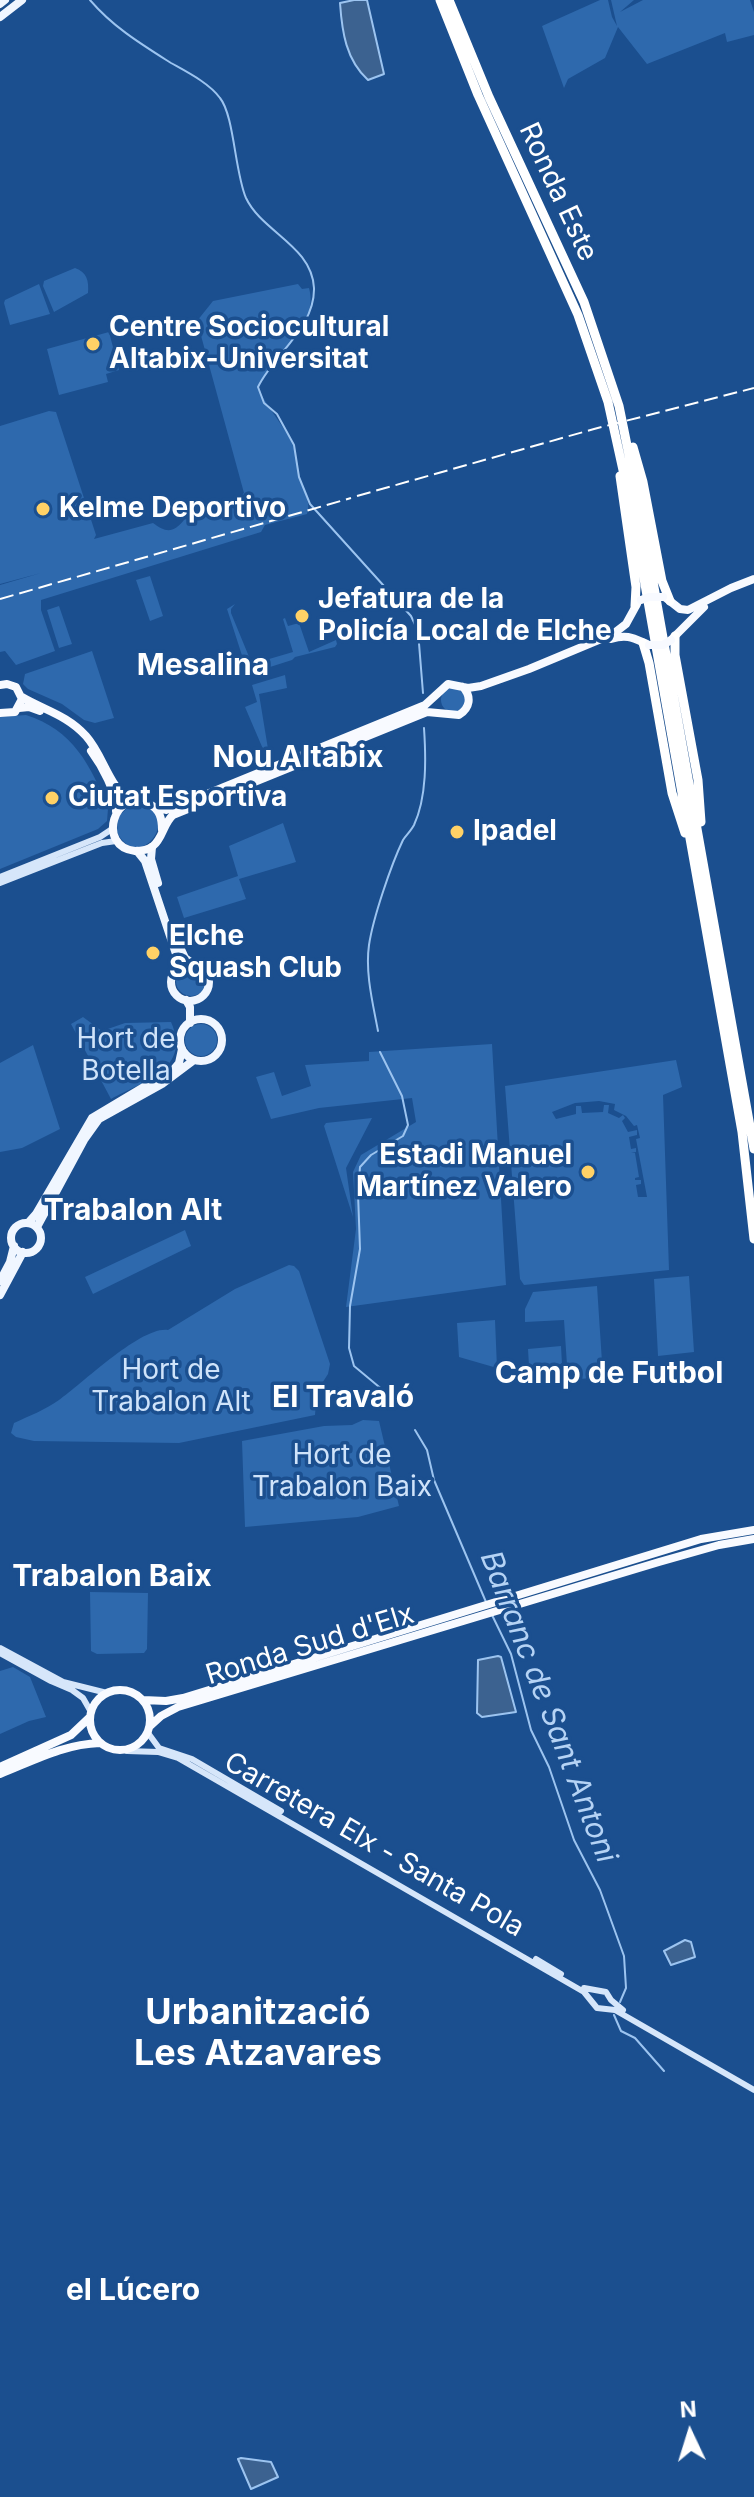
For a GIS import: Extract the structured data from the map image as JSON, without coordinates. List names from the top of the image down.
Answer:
{
  "streets": {
    "highway": ["Ronda Este", "Ronda Sud d'Elx"],
    "main road": ["Carretera Elx - Santa Pola"]
  },
  "crossings": [
    ["Ronda Sud d'Elx", "Carretera Elx - Santa Pola"]
  ],
  "districts": [
    "Mesalina",
    "Nou Altabix",
    "Trabalon Alt",
    "Camp de Futbol",
    "El Travaló",
    "Trabalon Baix",
    "Urbanització Les Atzavares",
    "el Lúcero"
  ],
  "water": ["Barranc de Sant Antoni"],
  "parks": ["Hort de Botella", "Hort de Trabalon Alt", "Hort de Trabalon Baix"],
  "places": [
    "Centre Sociocultural Altabix-Universitat",
    "Kelme Deportivo",
    "Jefatura de la Policía Local de Elche",
    "Ciutat Esportiva",
    "Ipadel",
    "Elche Squash Club",
    "Estadi Manuel Martínez Valero"
  ],
  "north": "top"
}
